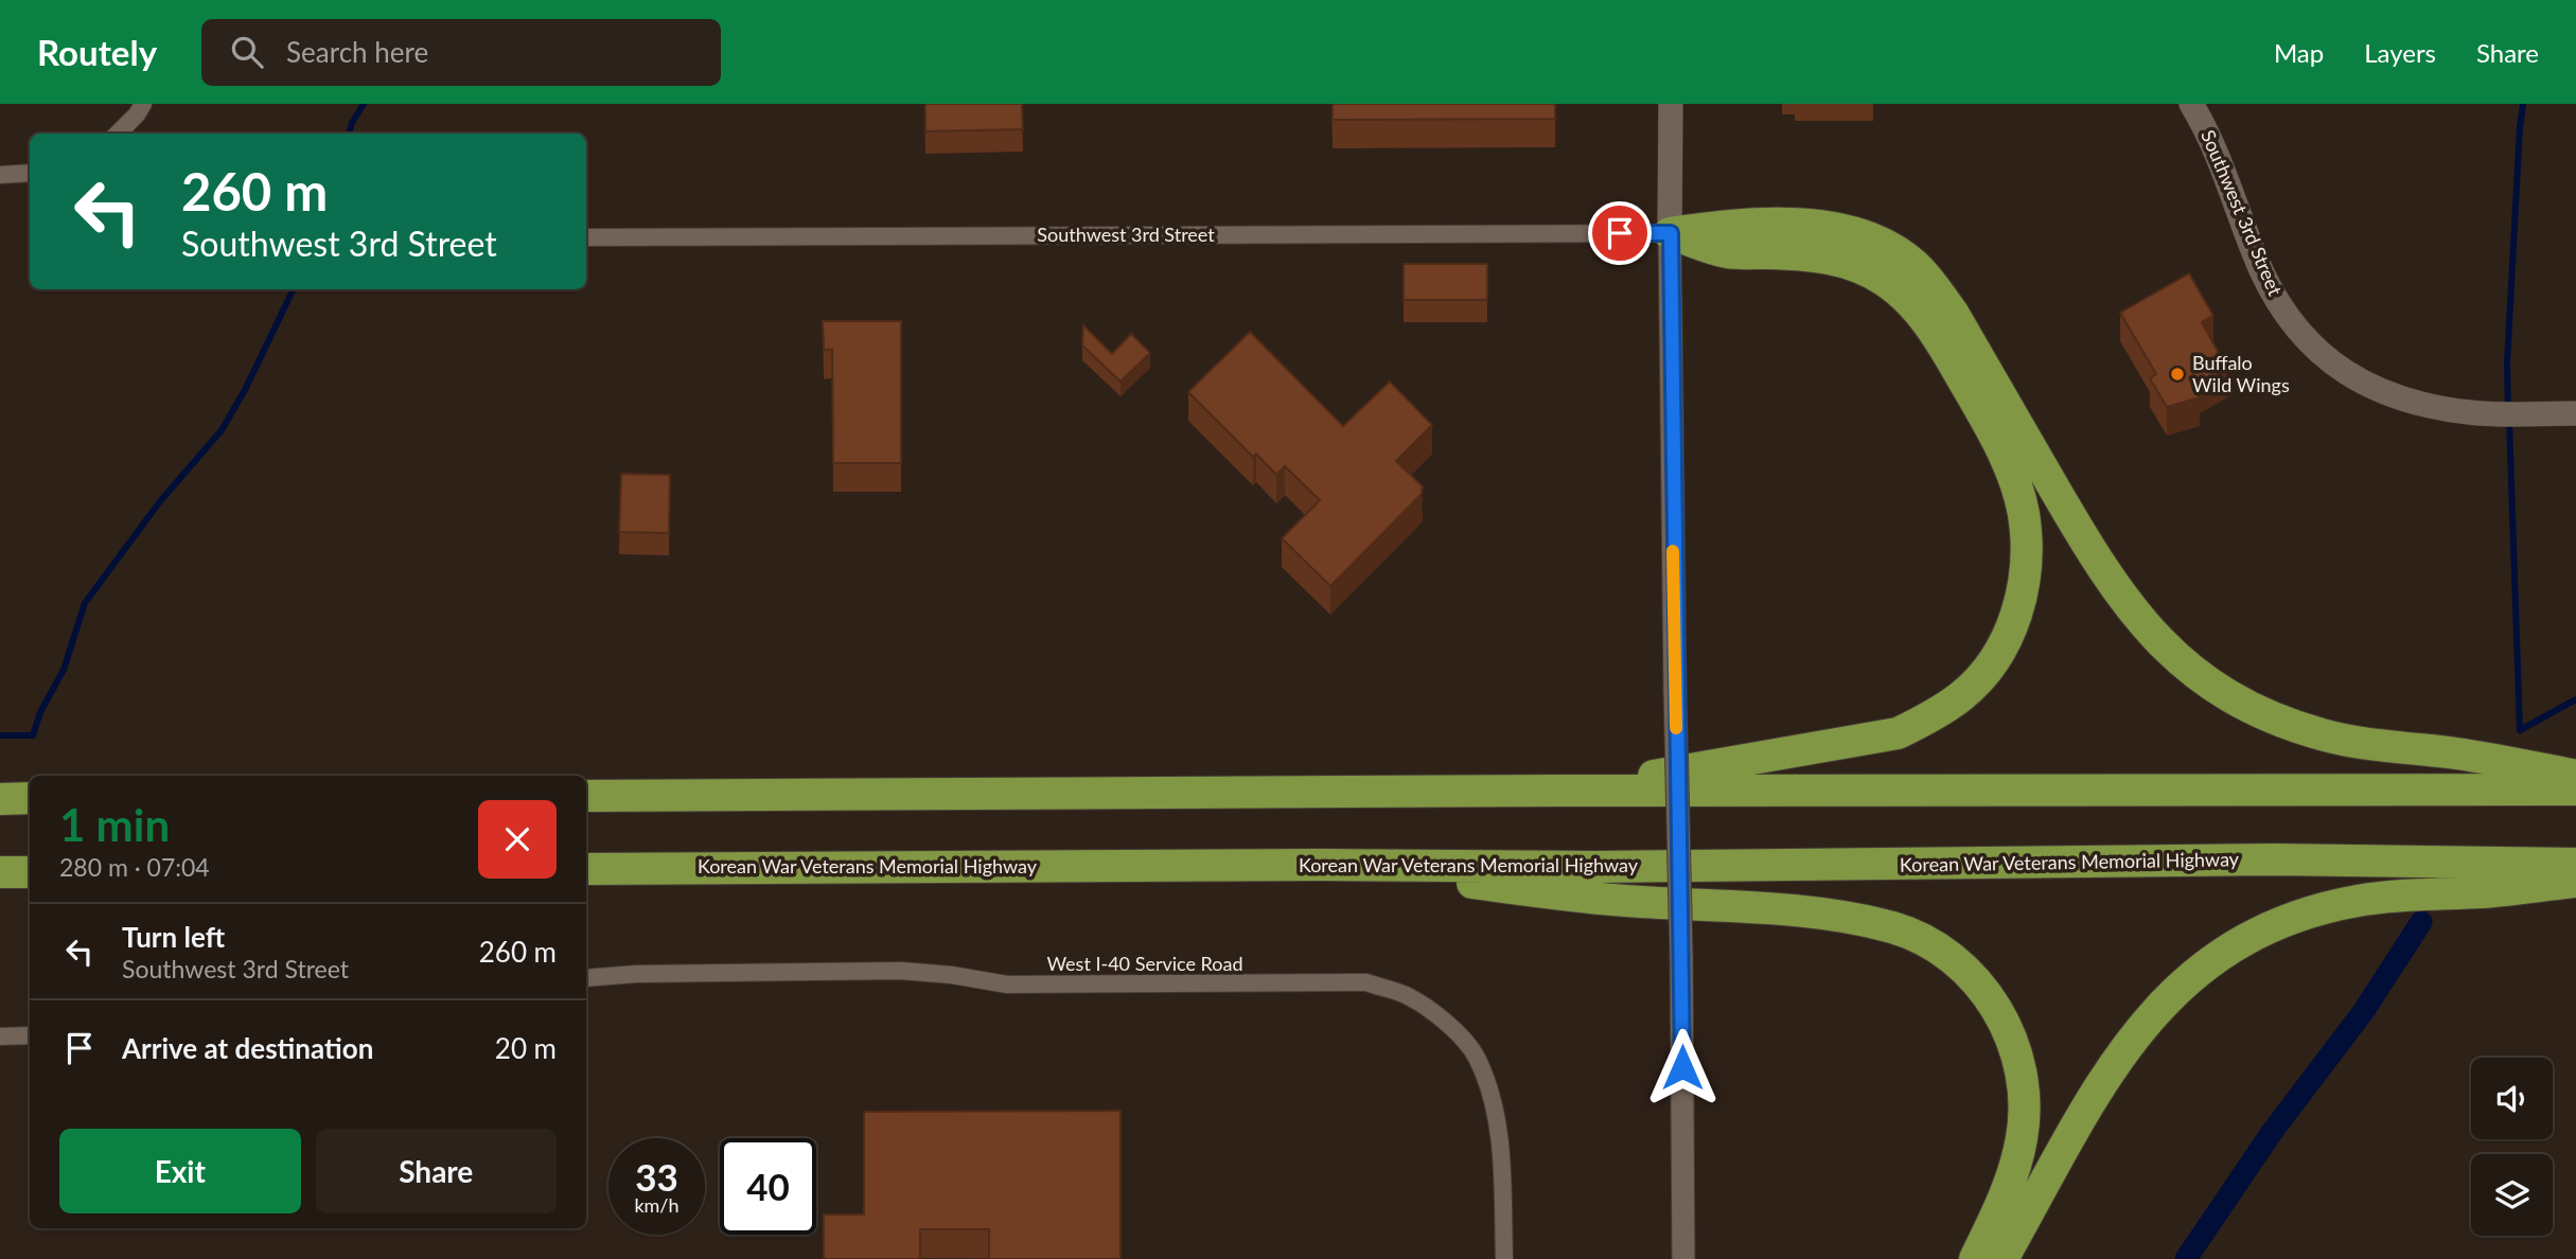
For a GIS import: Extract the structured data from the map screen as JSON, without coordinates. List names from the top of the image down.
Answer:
{
  "streets": {
    "highway": ["Korean War Veterans Memorial Highway"],
    "main road": ["Southwest 3rd Street"],
    "street": ["West I-40 Service Road"]
  },
  "places": ["Buffalo Wild Wings"],
  "page": {
    "header": "Routely",
    "search": "Search here",
    "nav": ["Map", "Layers", "Share"],
    "turn": ["260 m", "Southwest 3rd Street"],
    "heading": ["1 min", "280 m · 07:04"],
    "list": [
      {
        "name": "Turn left",
        "note": "Southwest 3rd Street",
        "value": "260 m"
      },
      {
        "name": "Arrive at destination",
        "value": "20 m"
      }
    ],
    "buttons": ["Exit", "Share"],
    "speed": "33 km/h",
    "limit": "40"
  }
}
